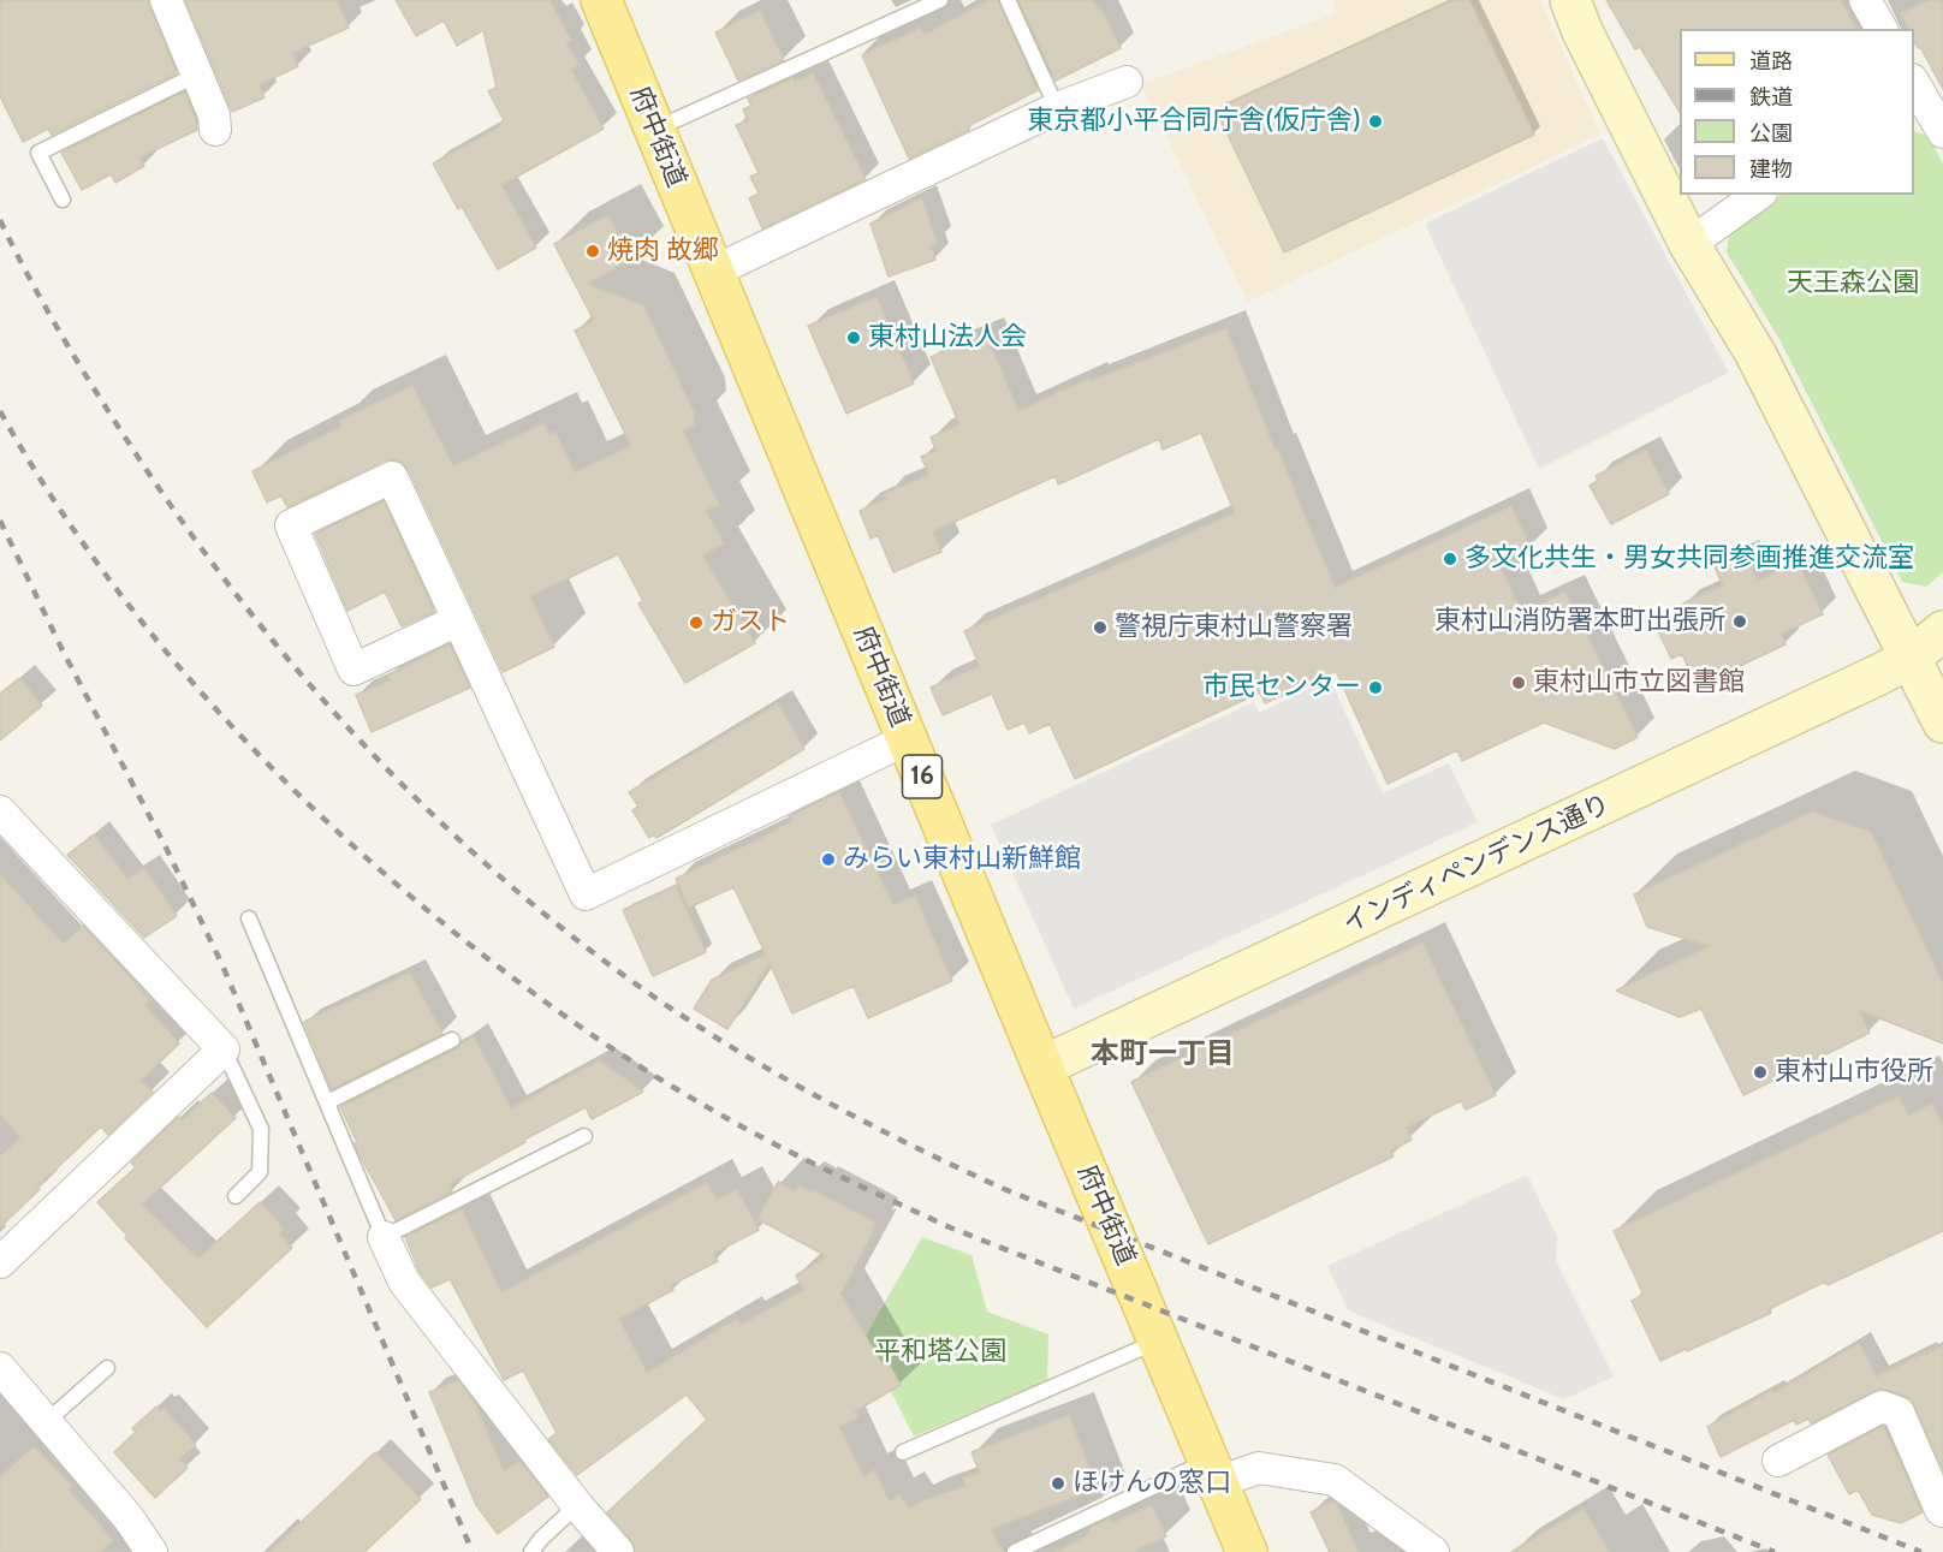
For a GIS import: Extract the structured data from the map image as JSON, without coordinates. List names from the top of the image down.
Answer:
{
  "streets": {
    "main road": ["府中街道", "16"],
    "street": ["インディペンデンス通り"]
  },
  "crossings": [
    ["府中街道", "インディペンデンス通り"]
  ],
  "districts": ["本町一丁目"],
  "parks": ["天王森公園", "平和塔公園"],
  "places": [
    "東京都小平合同庁舎(仮庁舎)",
    "焼肉 故郷",
    "東村山法人会",
    "多文化共生・男女共同参画推進交流室",
    "東村山消防署本町出張所",
    "ガスト",
    "警視庁東村山警察署",
    "東村山市立図書館",
    "市民センター",
    "みらい東村山新鮮館",
    "東村山市役所",
    "ほけんの窓口"
  ],
  "legend": [
    "道路",
    "鉄道",
    "公園",
    "建物"
  ]
}
